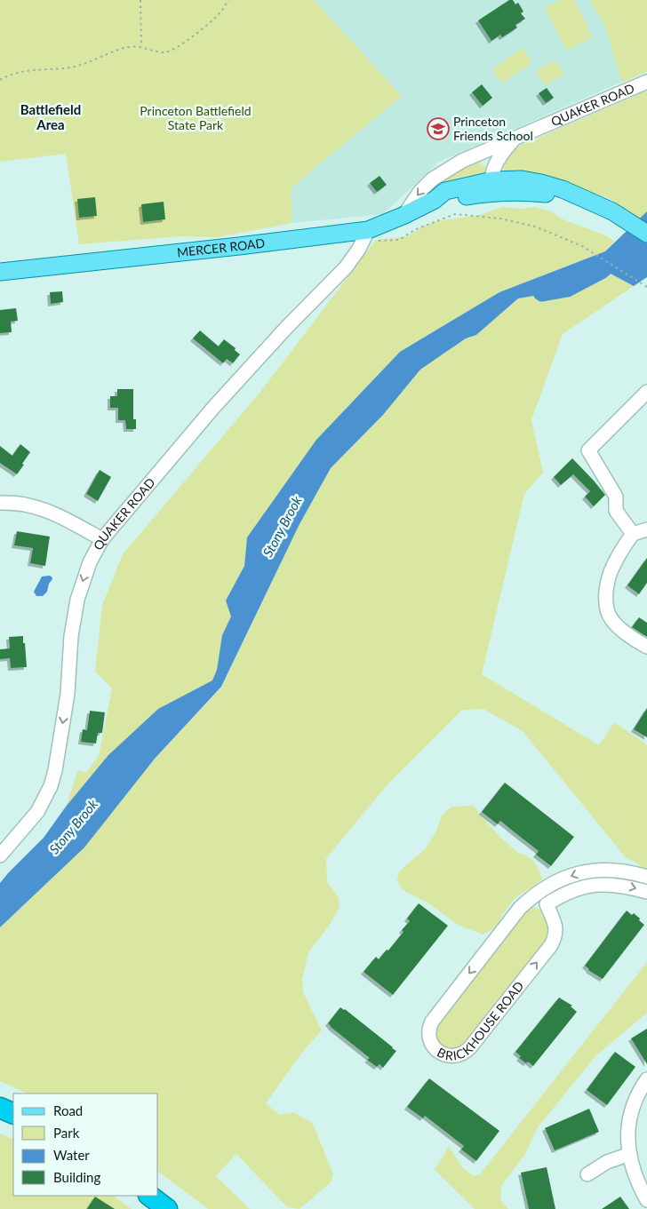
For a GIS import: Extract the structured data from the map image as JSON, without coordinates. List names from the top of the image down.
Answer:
{
  "streets": {
    "main road": ["MERCER ROAD"],
    "street": ["QUAKER ROAD", "BRICKHOUSE ROAD"]
  },
  "crossings": [
    ["QUAKER ROAD", "MERCER ROAD"]
  ],
  "one_way": ["QUAKER ROAD"],
  "districts": ["Battlefield Area"],
  "water": ["Stony Brook"],
  "parks": ["Princeton Battlefield State Park"],
  "places": {
    "school or university": ["Princeton Friends School"]
  },
  "legend": [
    "Road",
    "Park",
    "Water",
    "Building"
  ]
}
